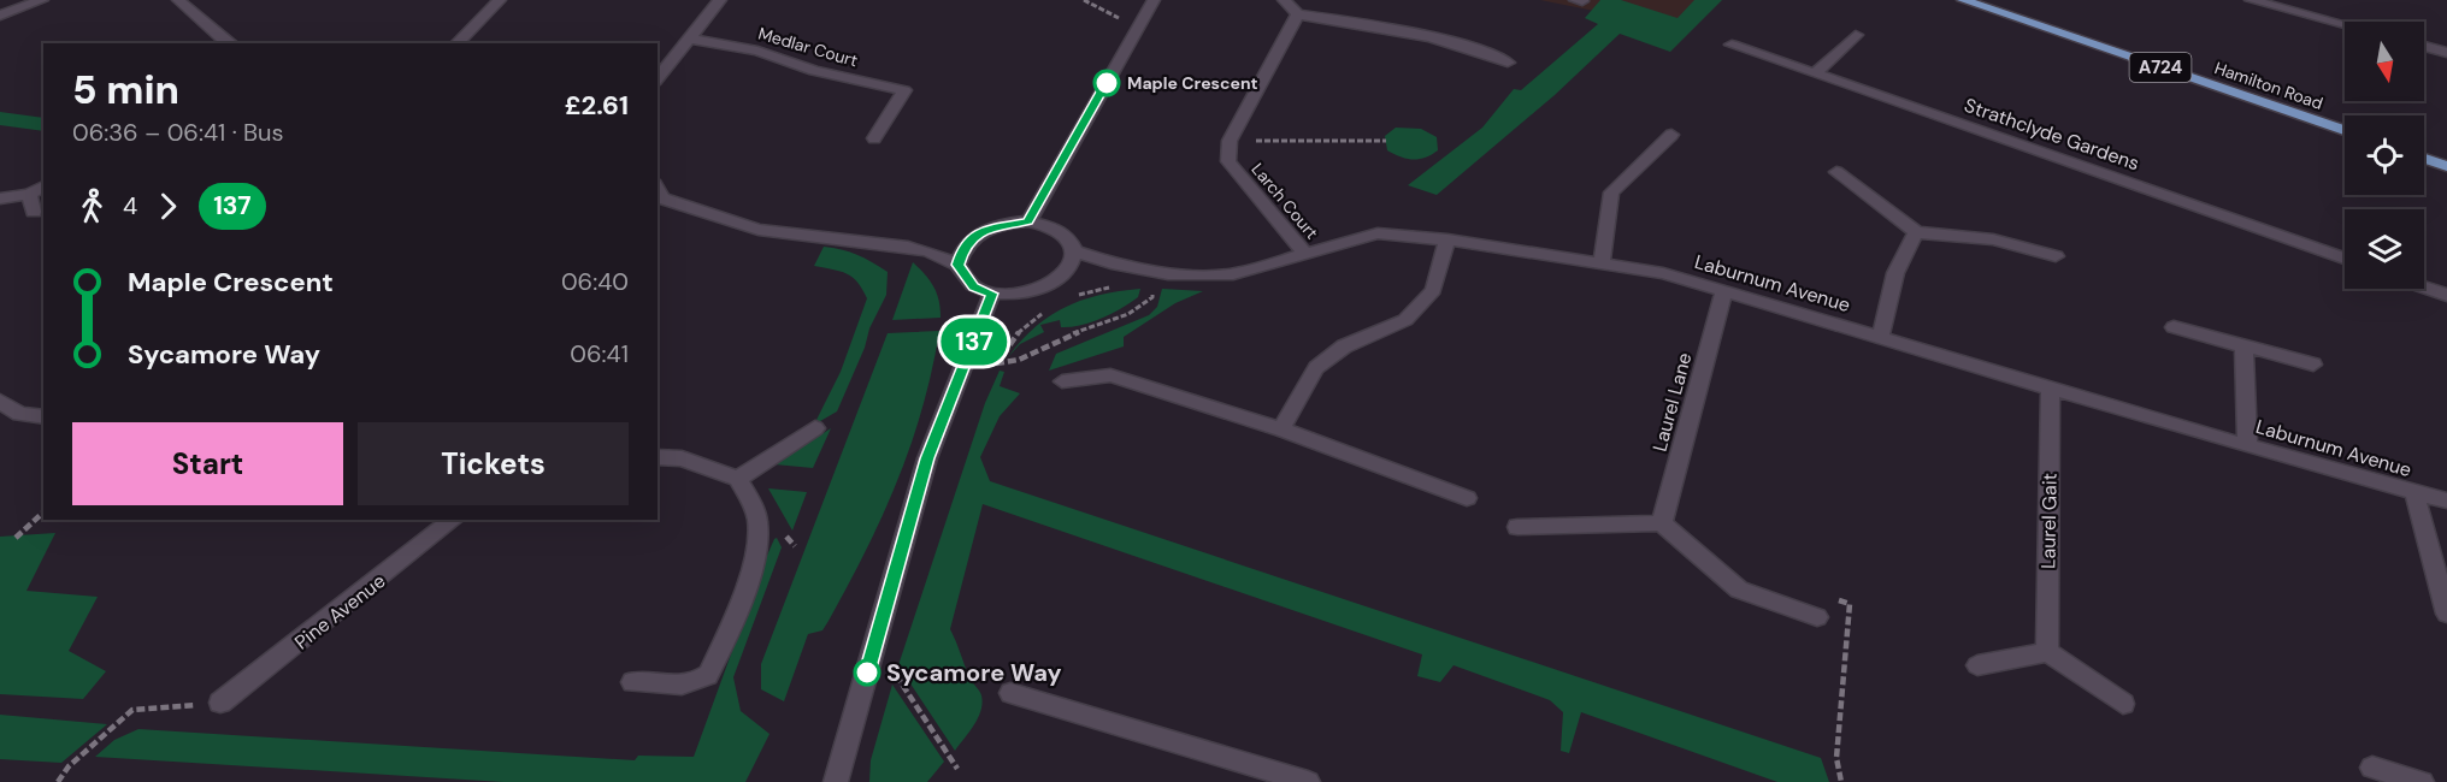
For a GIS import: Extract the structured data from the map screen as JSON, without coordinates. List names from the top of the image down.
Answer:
{
  "streets": {
    "main road": ["A724", "Hamilton Road"],
    "street": [
      "Medlar Court",
      "Strathclyde Gardens",
      "Larch Court",
      "Laburnum Avenue",
      "Laurel Lane",
      "Laurel Gait",
      "Pine Avenue"
    ]
  },
  "crossings": [
    ["Larch Court", "Laburnum Avenue"],
    ["Laburnum Avenue", "Laurel Lane"],
    ["Laburnum Avenue", "Laurel Gait"]
  ],
  "places": ["Maple Crescent", "Sycamore Way"],
  "lines": ["bus line 137"],
  "north": "bottom",
  "page": {
    "on_map": "137",
    "heading": ["5 min", "06:36 – 06:41 · Bus", "£2.61"],
    "legs": ["4", "137"],
    "list": [
      {
        "name": "Maple Crescent",
        "value": "06:40"
      },
      {
        "name": "Sycamore Way",
        "value": "06:41"
      }
    ],
    "buttons": ["Start", "Tickets"]
  }
}
